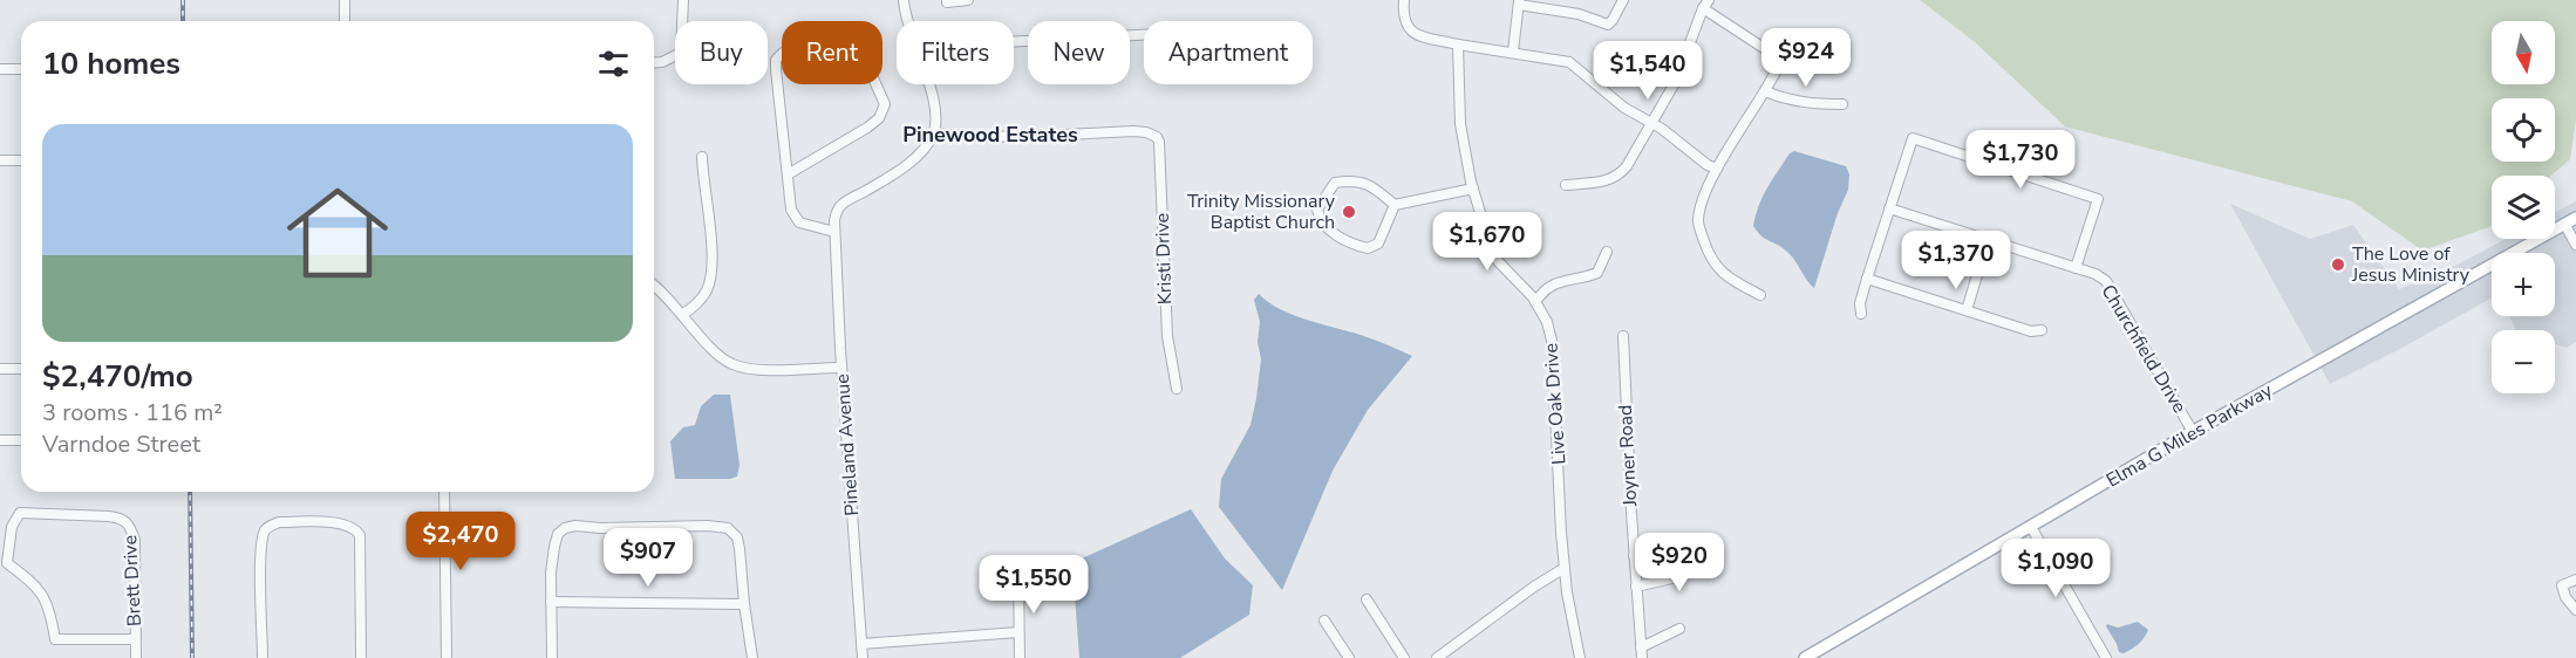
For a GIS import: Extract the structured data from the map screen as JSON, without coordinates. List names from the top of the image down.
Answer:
{
  "streets": {
    "main road": ["Elma G Miles Parkway"],
    "street": [
      "Kristi Drive",
      "Churchfield Drive",
      "Live Oak Drive",
      "Pineland Avenue",
      "Joyner Road",
      "Brett Drive"
    ]
  },
  "crossings": [
    ["Kristi Drive", "Pineland Avenue"],
    ["Churchfield Drive", "Elma G Miles Parkway"]
  ],
  "districts": ["Pinewood Estates"],
  "places": ["Trinity Missionary Baptist Church", "The Love of Jesus Ministry"],
  "north": "bottom",
  "page": {
    "map_buttons": ["+", "−"],
    "chip": [
      "Buy",
      "Rent",
      "Filters",
      "New",
      "Apartment"
    ],
    "heading": "10 homes",
    "price": [
      "$924",
      "$1,540",
      "$1,730",
      "$1,670",
      "$1,370",
      "$2,470",
      "$907",
      "$920",
      "$1,090",
      "$1,550"
    ],
    "list": [
      {
        "name": "$2,470/mo",
        "note": "3 rooms · 116 m² · Varndoe Street"
      }
    ]
  }
}
